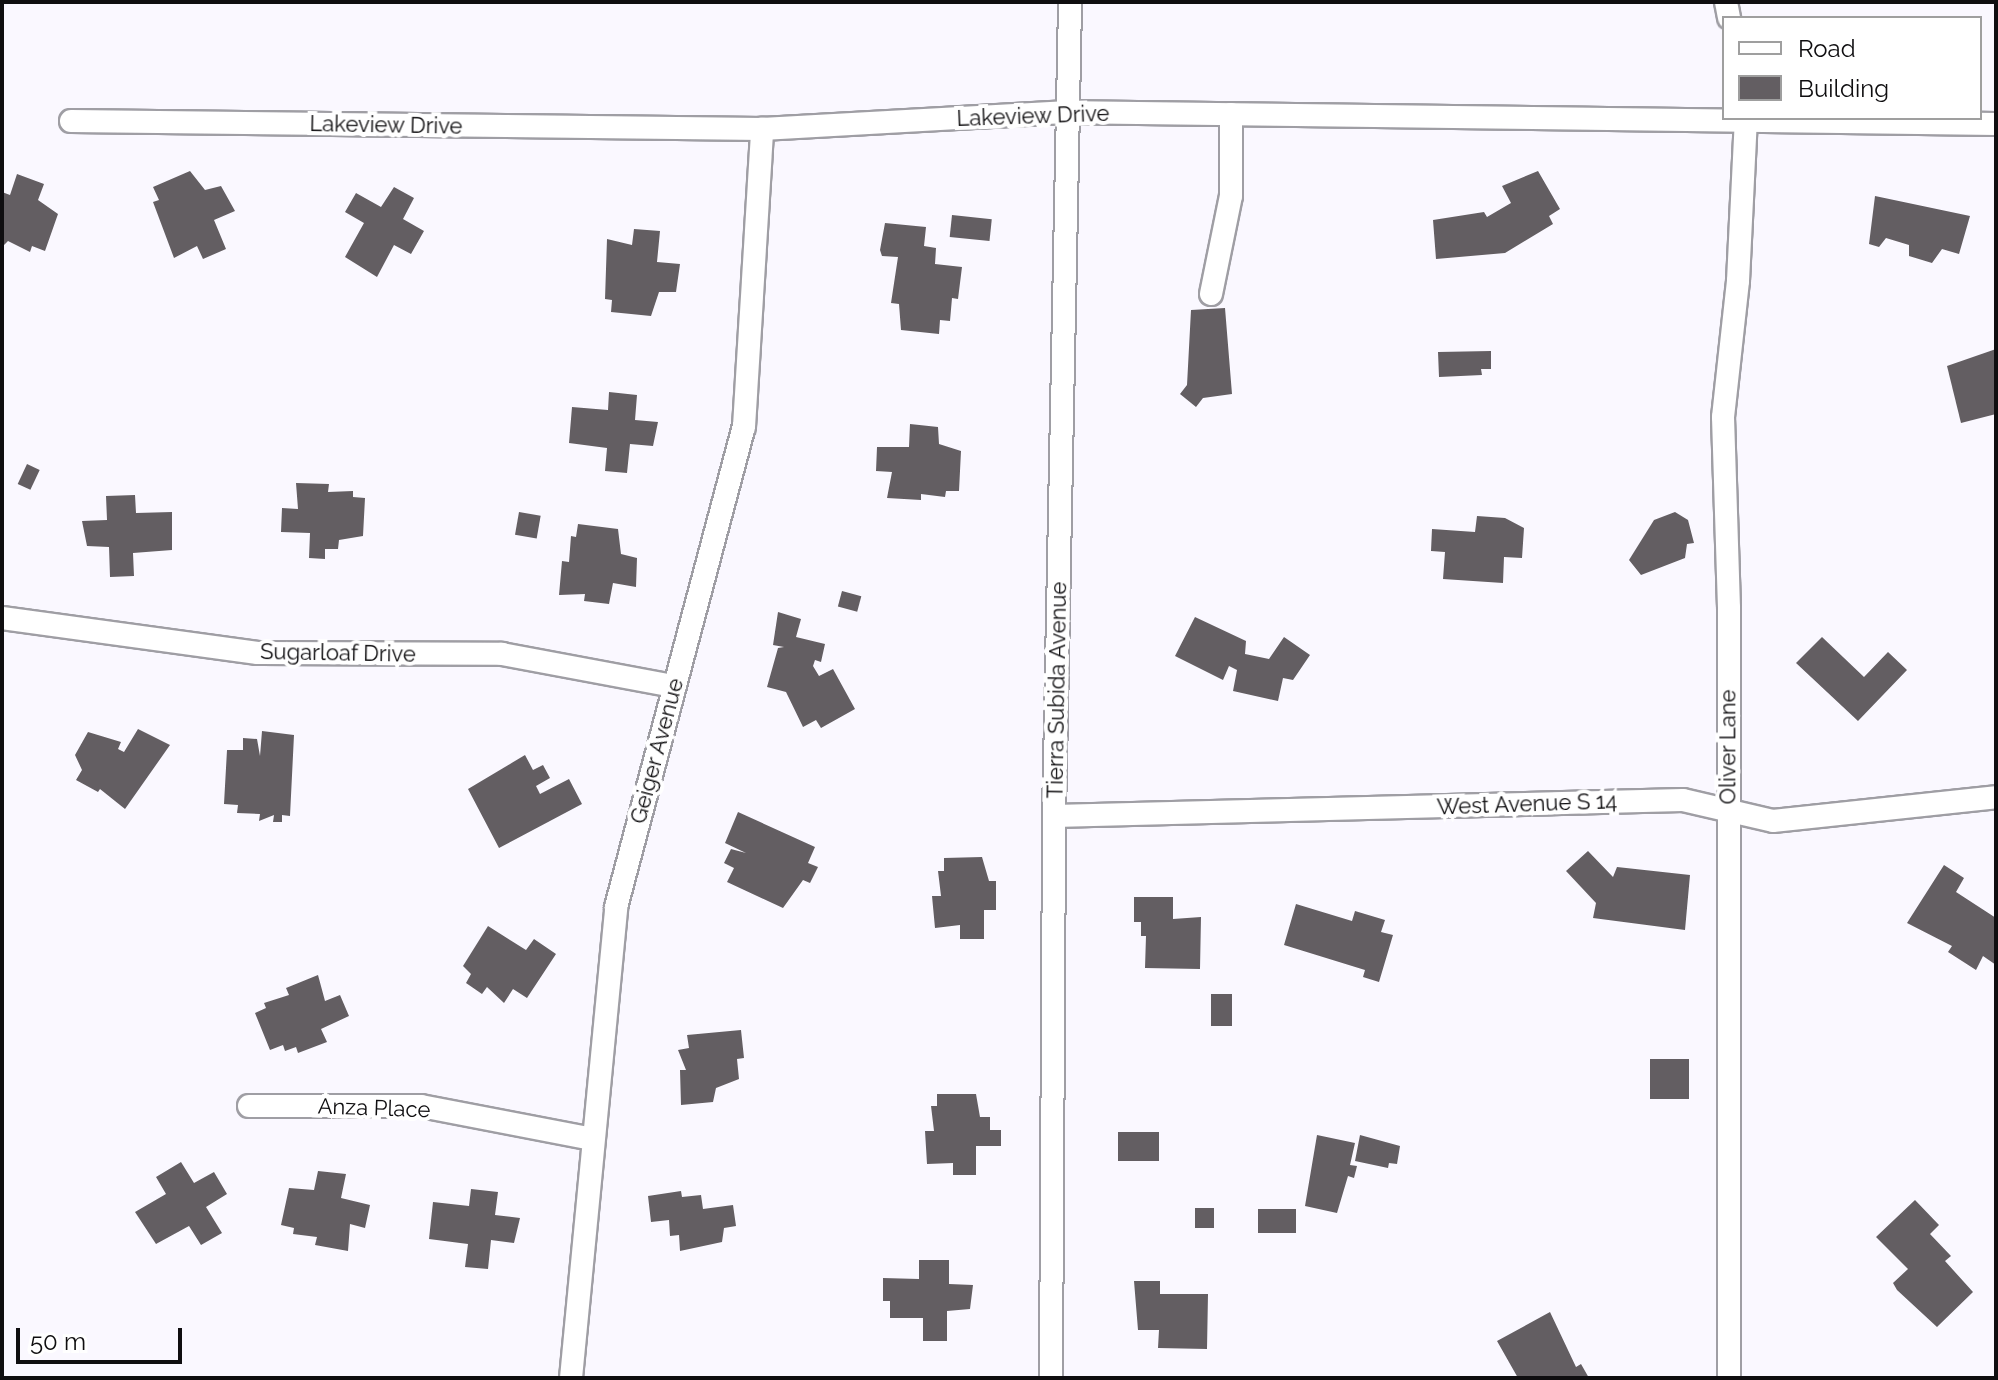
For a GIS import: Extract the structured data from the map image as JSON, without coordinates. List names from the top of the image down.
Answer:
{
  "streets": {
    "street": [
      "Lakeview Drive",
      "Sugarloaf Drive",
      "Tierra Subida Avenue",
      "Oliver Lane",
      "Geiger Avenue",
      "West Avenue S 14",
      "Anza Place"
    ]
  },
  "crossings": [
    ["Lakeview Drive", "Tierra Subida Avenue"],
    ["Lakeview Drive", "Geiger Avenue"],
    ["Sugarloaf Drive", "Geiger Avenue"],
    ["Tierra Subida Avenue", "West Avenue S 14"],
    ["Oliver Lane", "West Avenue S 14"],
    ["Geiger Avenue", "Anza Place"]
  ],
  "legend": ["Road", "Building"],
  "scale_bar": "50 m"
}
